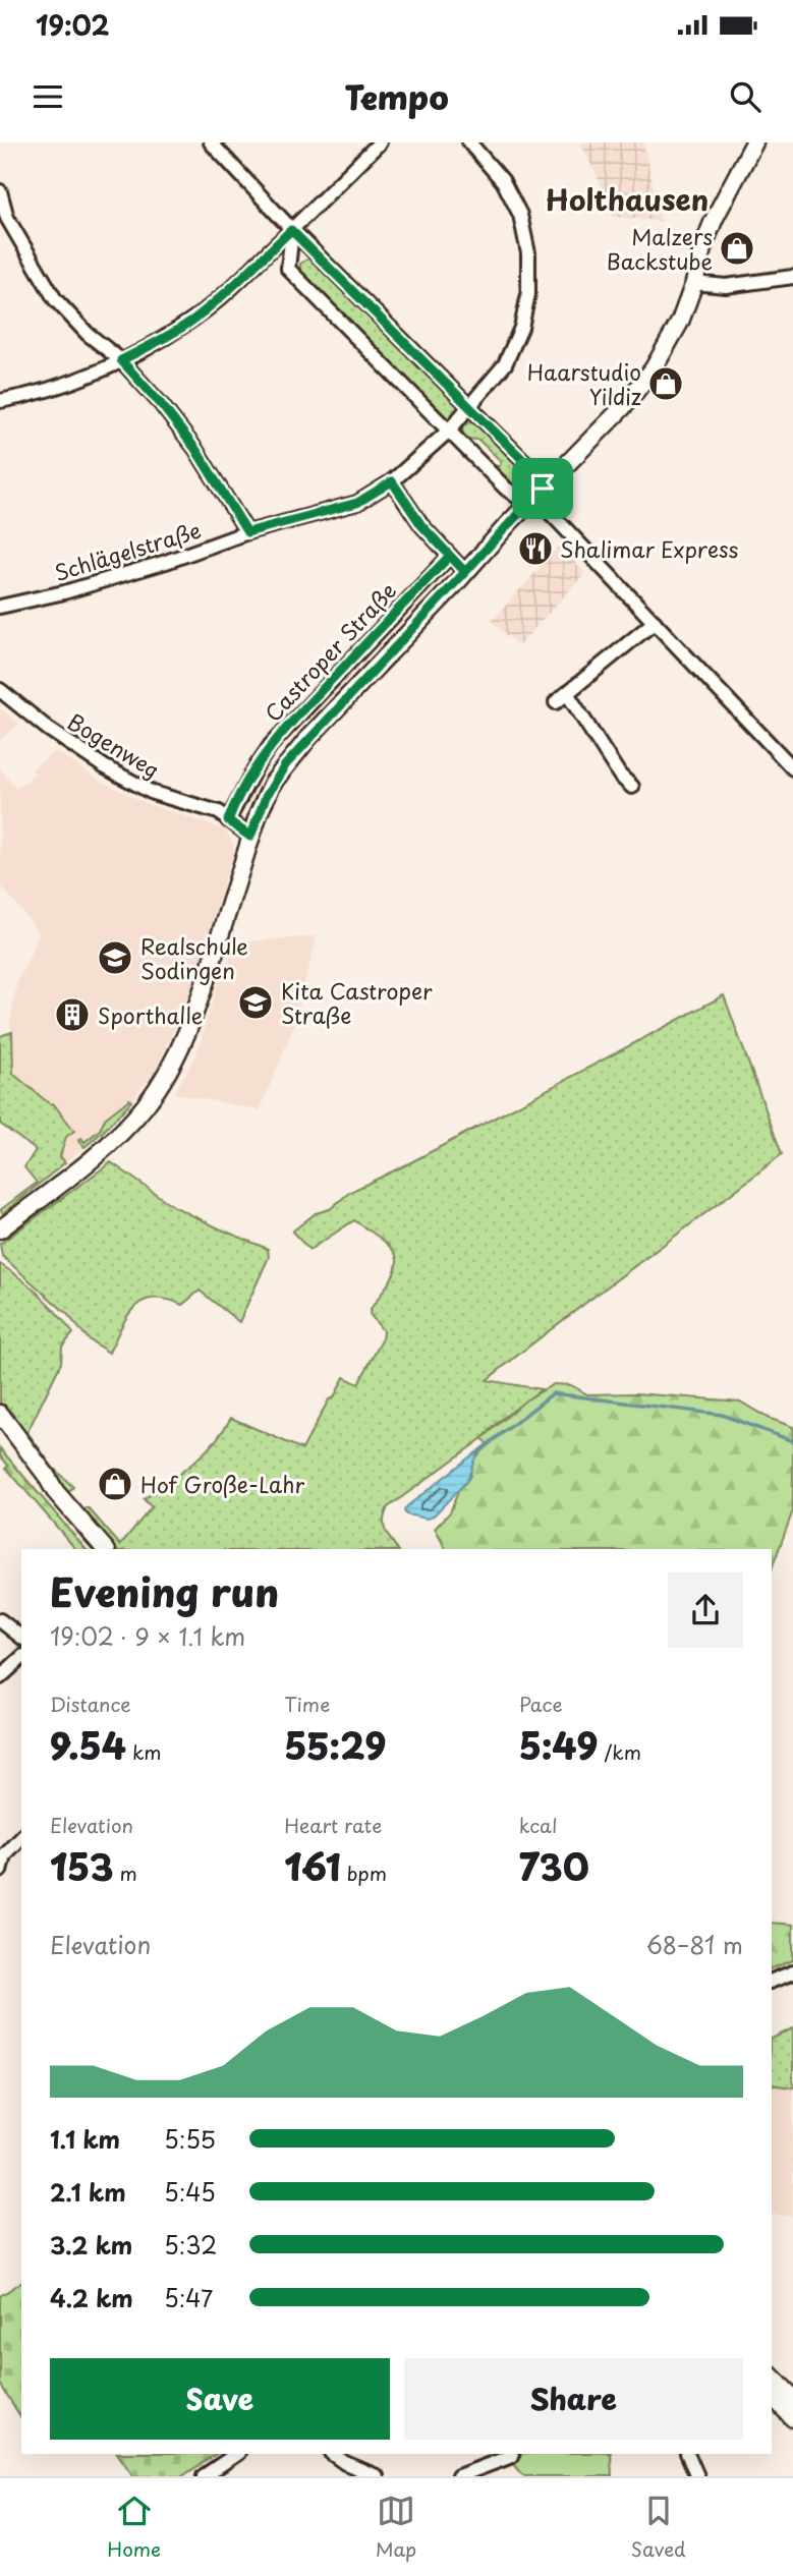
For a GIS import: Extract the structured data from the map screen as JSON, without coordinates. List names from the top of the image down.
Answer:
{
  "streets": {
    "main road": ["Castroper Straße"],
    "street": ["Schlägelstraße", "Bogenweg"]
  },
  "crossings": [
    ["Castroper Straße", "Bogenweg"]
  ],
  "districts": ["Holthausen"],
  "places": {
    "shop": ["Malzers Backstube", "Haarstudio Yildiz", "Hof Große-Lahr"],
    "restaurant": ["Shalimar Express"],
    "school or university": ["Realschule Sodingen", "Kita Castroper Straße"],
    "building": ["Sporthalle"]
  },
  "page": {
    "status": "19:02",
    "header": "Tempo",
    "heading": ["Evening run", "19:02 · 9 × 1.1 km"],
    "stats": [
      ["Distance", "9.54 km"],
      ["Time", "55:29"],
      ["Pace", "5:49 /km"],
      ["Elevation", "153 m"],
      ["Heart rate", "161 bpm"],
      ["kcal", "730"]
    ],
    "chart": ["Elevation", "68–81 m"],
    "list": [
      {
        "name": "1.1 km",
        "note": "5:55"
      },
      {
        "name": "2.1 km",
        "note": "5:45"
      },
      {
        "name": "3.2 km",
        "note": "5:32"
      },
      {
        "name": "4.2 km",
        "note": "5:47"
      }
    ],
    "buttons": ["Save", "Share"],
    "tabs": ["Home", "Map", "Saved"]
  }
}
